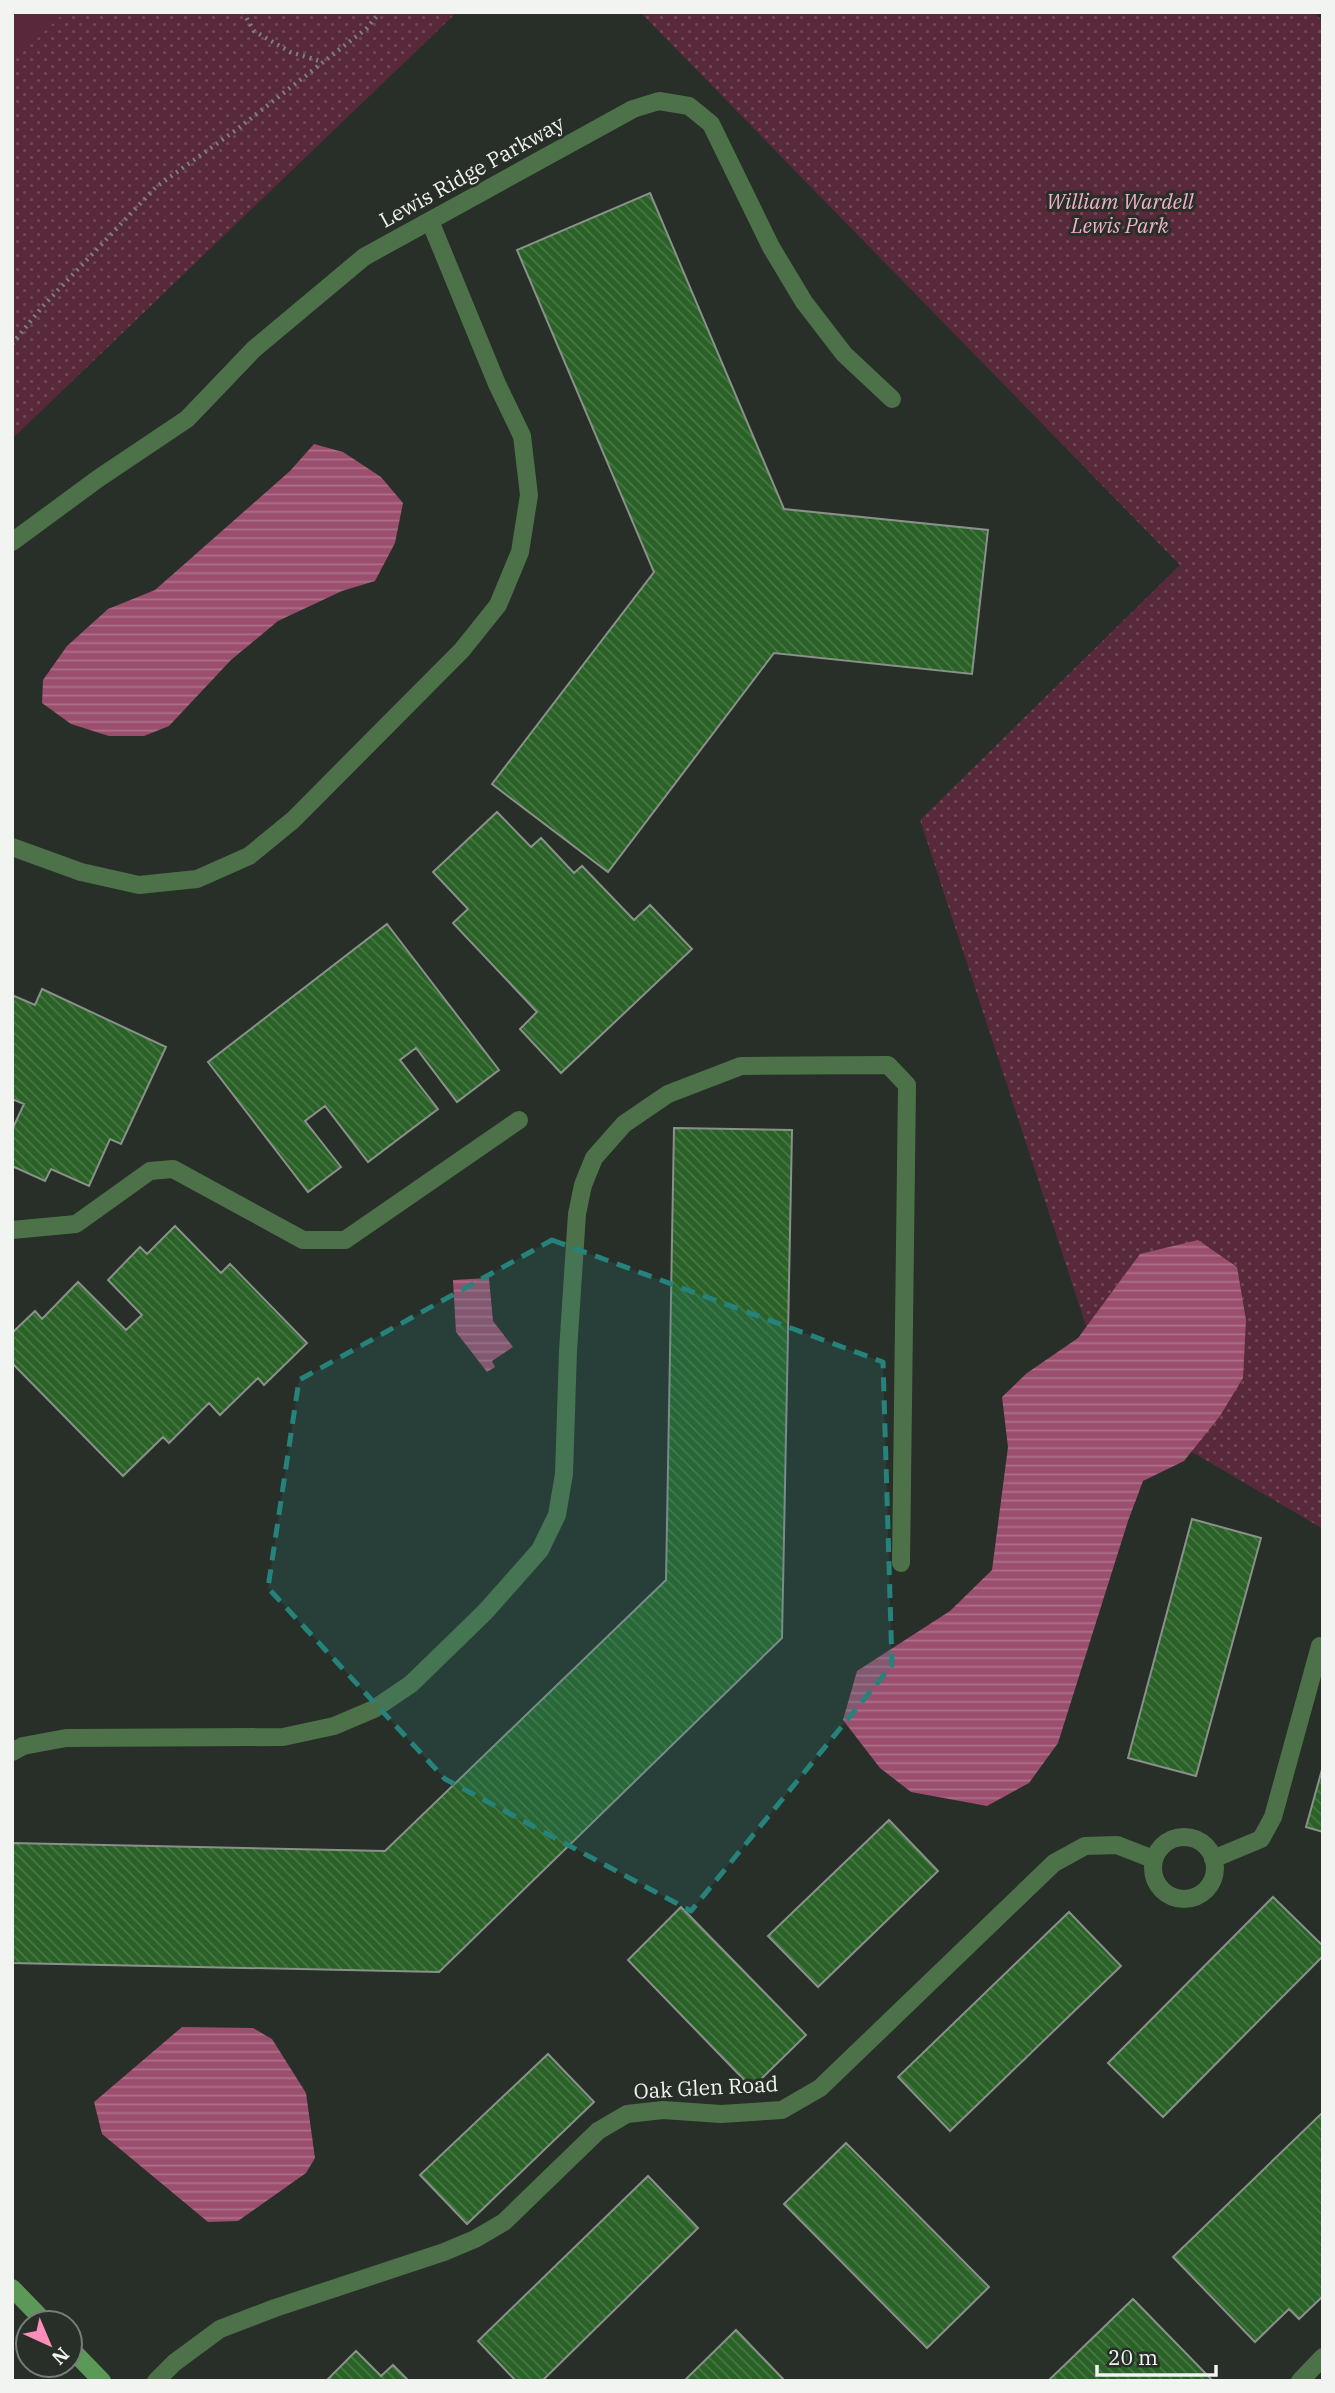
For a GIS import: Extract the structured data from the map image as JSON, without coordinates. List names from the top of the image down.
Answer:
{
  "streets": {
    "street": ["Lewis Ridge Parkway", "Oak Glen Road"]
  },
  "parks": ["William Wardell Lewis Park"],
  "scale_bar": "20 m",
  "north": "bottom right"
}
